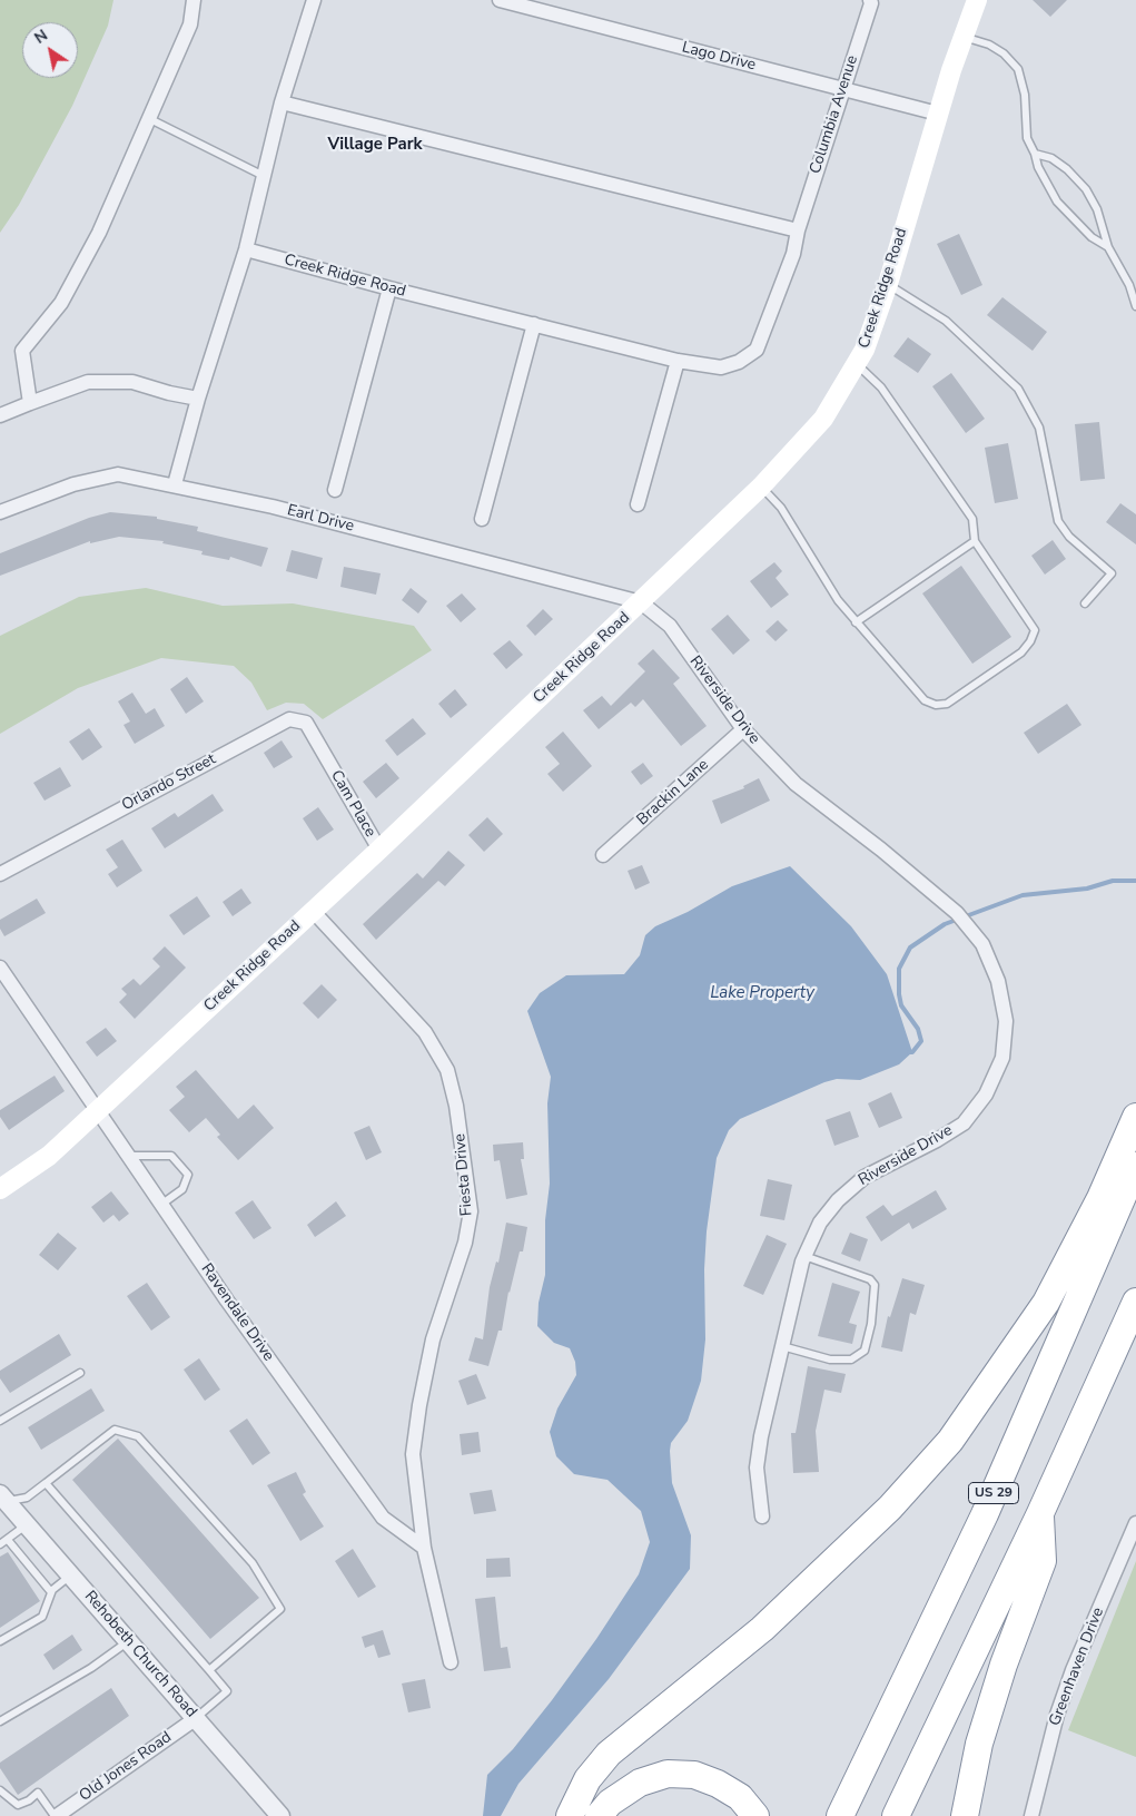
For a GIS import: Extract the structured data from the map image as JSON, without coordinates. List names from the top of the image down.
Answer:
{
  "streets": {
    "highway": ["US 29"],
    "main road": ["Creek Ridge Road"],
    "street": [
      "Lago Drive",
      "Columbia Avenue",
      "Earl Drive",
      "Riverside Drive",
      "Orlando Street",
      "Brackin Lane",
      "Cam Place",
      "Fiesta Drive",
      "Ravendale Drive",
      "Rehobeth Church Road",
      "Greenhaven Drive",
      "Old Jones Road"
    ]
  },
  "crossings": [
    ["Lago Drive", "Columbia Avenue"],
    ["Lago Drive", "Creek Ridge Road"],
    ["Columbia Avenue", "Creek Ridge Road"],
    ["Creek Ridge Road", "Earl Drive"],
    ["Creek Ridge Road", "Riverside Drive"],
    ["Creek Ridge Road", "Cam Place"],
    ["Creek Ridge Road", "Fiesta Drive"],
    ["Creek Ridge Road", "Ravendale Drive"],
    ["Earl Drive", "Riverside Drive"],
    ["Riverside Drive", "Brackin Lane"],
    ["Orlando Street", "Cam Place"],
    ["Fiesta Drive", "Ravendale Drive"],
    ["Rehobeth Church Road", "Old Jones Road"]
  ],
  "districts": ["Village Park"],
  "water": ["Lake Property"],
  "north": "top left"
}
